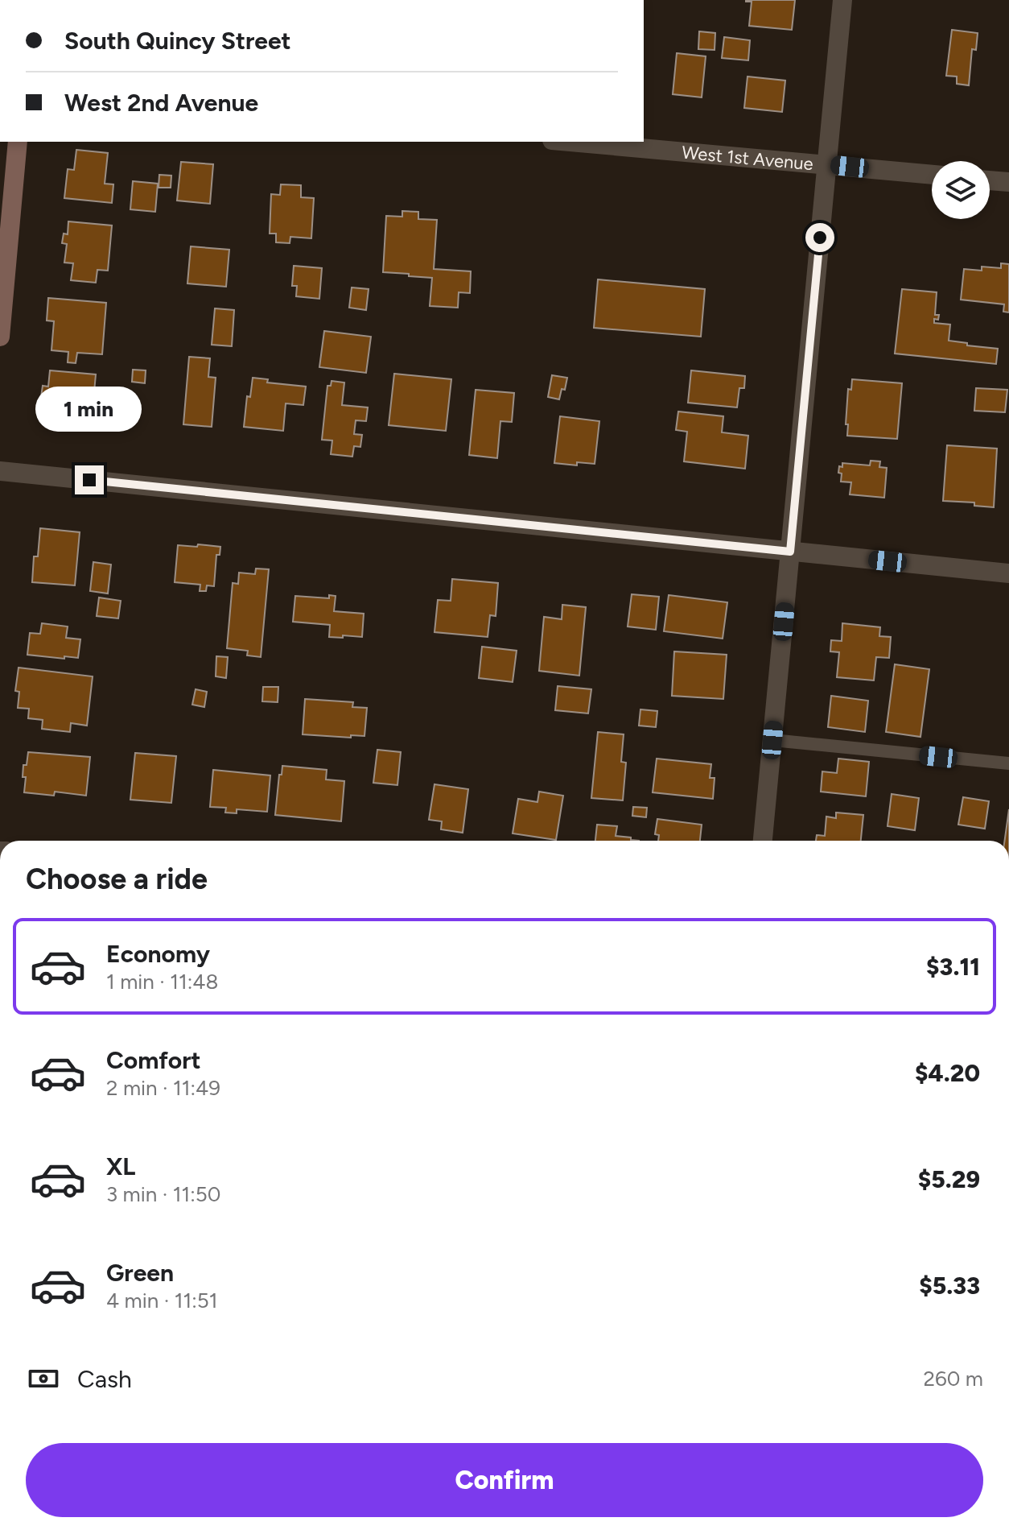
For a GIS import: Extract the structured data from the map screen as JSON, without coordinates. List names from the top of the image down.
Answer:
{
  "streets": {
    "street": ["West 1st Avenue"]
  },
  "page": {
    "banner": ["South Quincy Street", "West 2nd Avenue"],
    "bubble": "1 min",
    "heading": "Choose a ride",
    "list": [
      {
        "name": "Economy",
        "note": "1 min · 11:48",
        "value": "$3.11"
      },
      {
        "name": "Comfort",
        "note": "2 min · 11:49",
        "value": "$4.20"
      },
      {
        "name": "XL",
        "note": "3 min · 11:50",
        "value": "$5.29"
      },
      {
        "name": "Green",
        "note": "4 min · 11:51",
        "value": "$5.33"
      }
    ],
    "pay": ["Cash", "260 m"],
    "buttons": "Confirm"
  }
}
